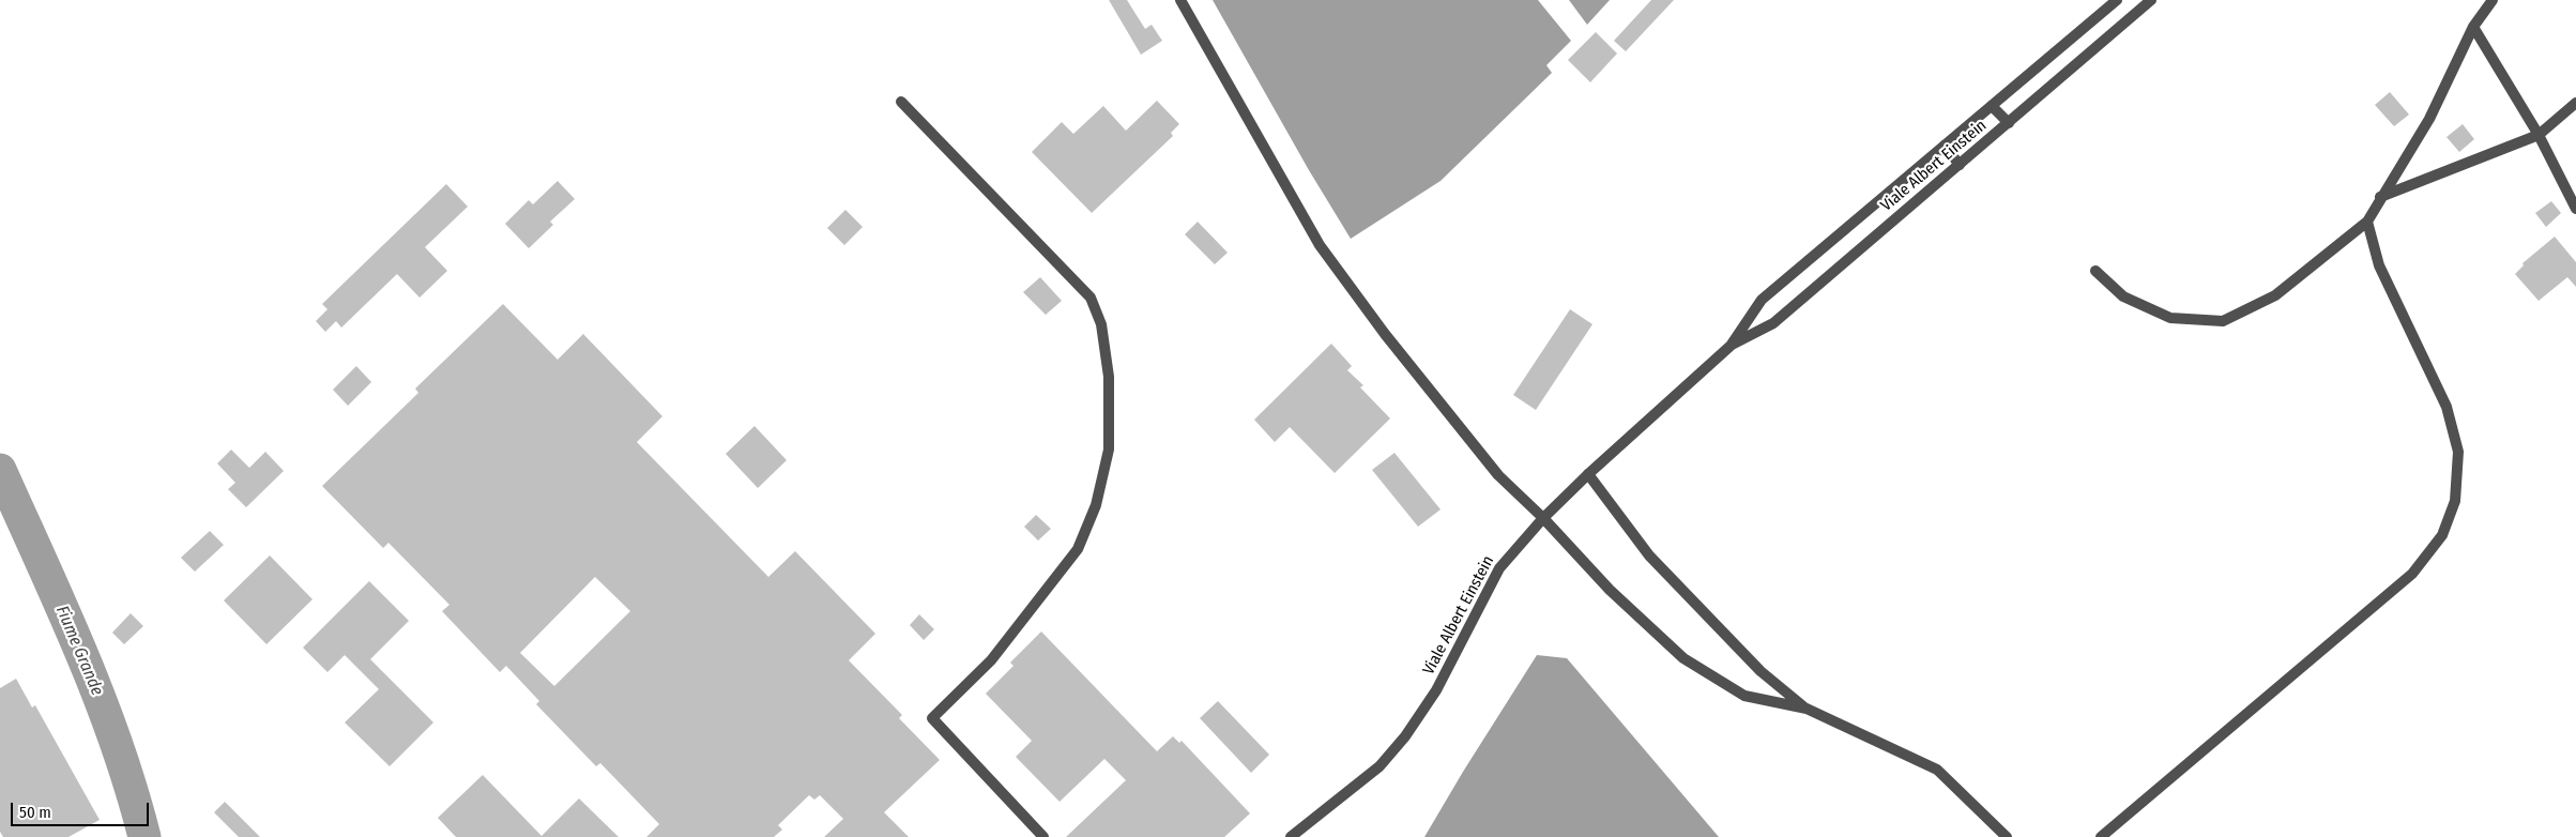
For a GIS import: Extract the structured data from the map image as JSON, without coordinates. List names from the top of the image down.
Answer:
{
  "streets": {
    "street": ["Viale Albert Einstein"]
  },
  "water": ["Fiume Grande"],
  "scale_bar": "50 m"
}
